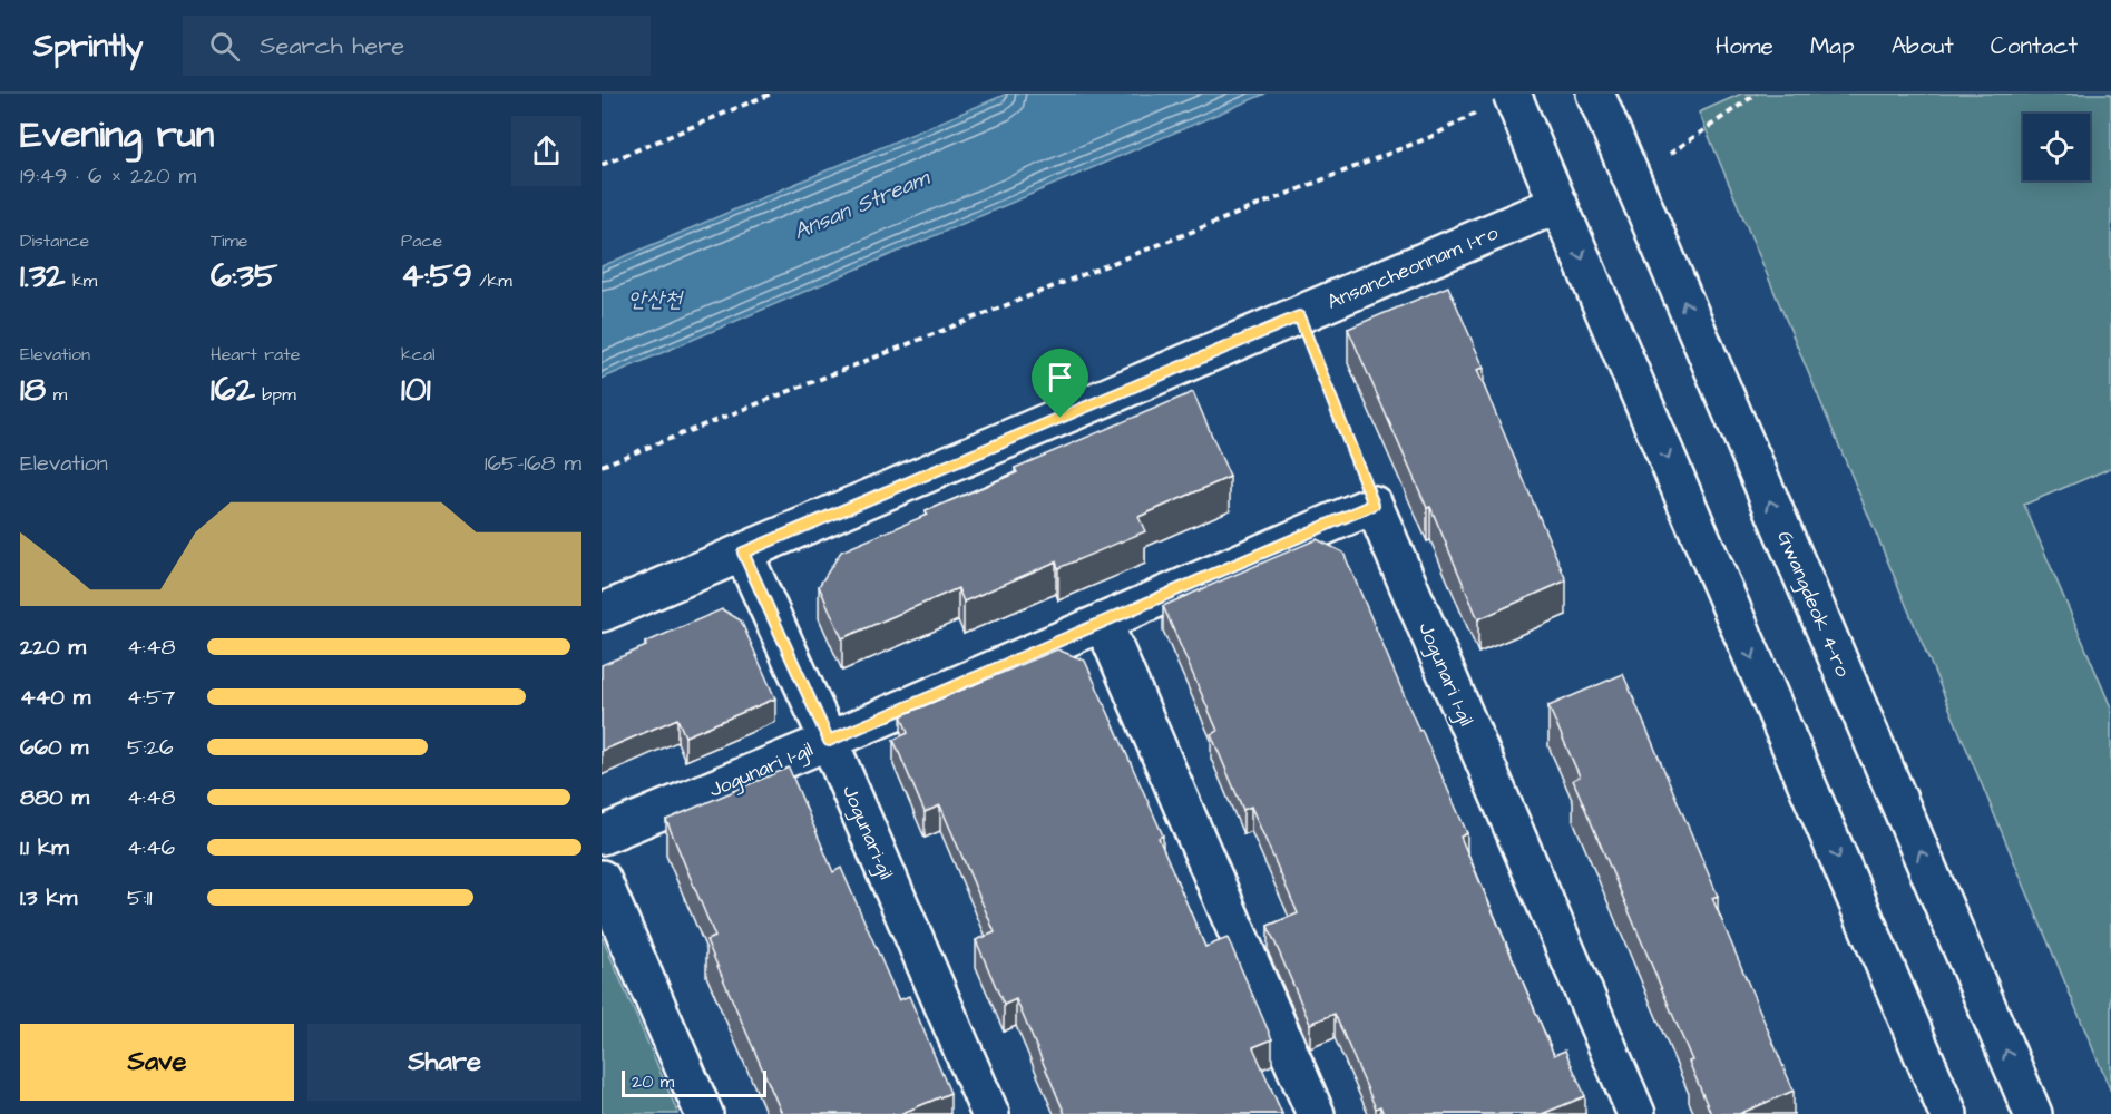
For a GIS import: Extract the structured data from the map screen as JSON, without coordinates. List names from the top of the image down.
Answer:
{
  "streets": {
    "street": [
      "Ansancheonnam 1-ro",
      "Gwangdeok 4-ro",
      "Jogunari 1-gil",
      "Jogunari-gil"
    ]
  },
  "crossings": [
    ["Ansancheonnam 1-ro", "Jogunari-gil"],
    ["Jogunari 1-gil", "Jogunari-gil"]
  ],
  "water": ["Ansan Stream", "안산천"],
  "scale_bar": "20 m",
  "page": {
    "header": "Sprintly",
    "search": "Search here",
    "nav": [
      "Home",
      "Map",
      "About",
      "Contact"
    ],
    "heading": ["Evening run", "19:49 · 6 × 220 m"],
    "stats": [
      ["Distance", "1.32 km"],
      ["Time", "6:35"],
      ["Pace", "4:59 /km"],
      ["Elevation", "18 m"],
      ["Heart rate", "162 bpm"],
      ["kcal", "101"]
    ],
    "chart": ["Elevation", "165–168 m"],
    "list": [
      {
        "name": "220 m",
        "note": "4:48"
      },
      {
        "name": "440 m",
        "note": "4:57"
      },
      {
        "name": "660 m",
        "note": "5:26"
      },
      {
        "name": "880 m",
        "note": "4:48"
      },
      {
        "name": "1.1 km",
        "note": "4:46"
      },
      {
        "name": "1.3 km",
        "note": "5:11"
      }
    ],
    "buttons": ["Save", "Share"],
    "scale": "20 m"
  }
}
